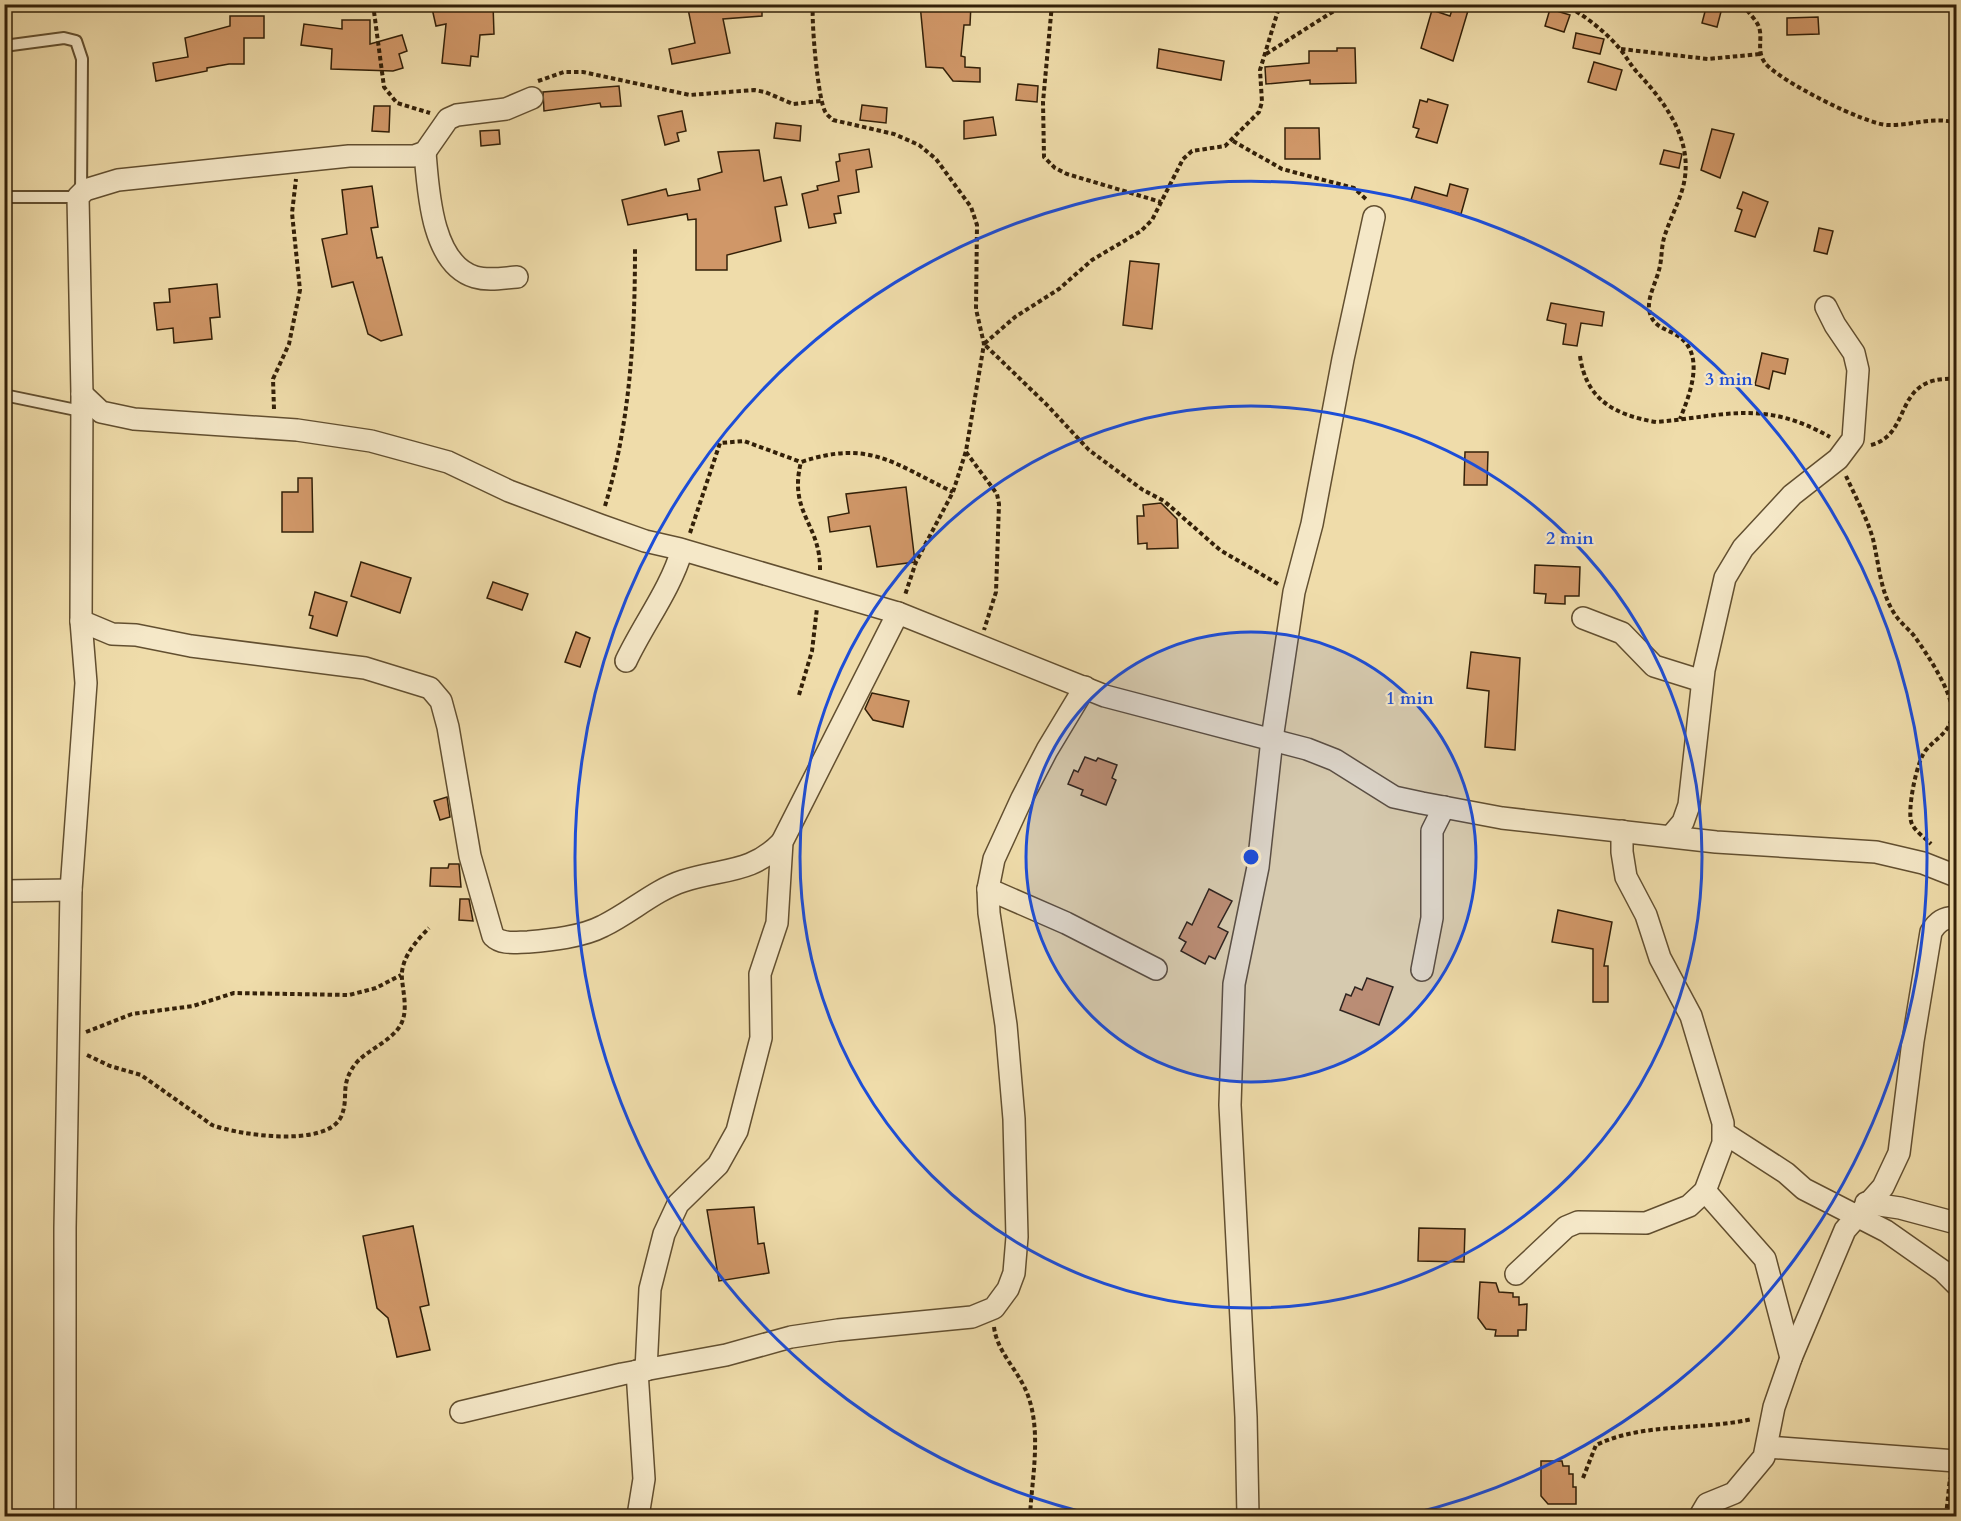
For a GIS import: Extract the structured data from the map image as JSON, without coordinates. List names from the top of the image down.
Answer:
{
  "rings": ["3 min", "2 min", "1 min"]
}
